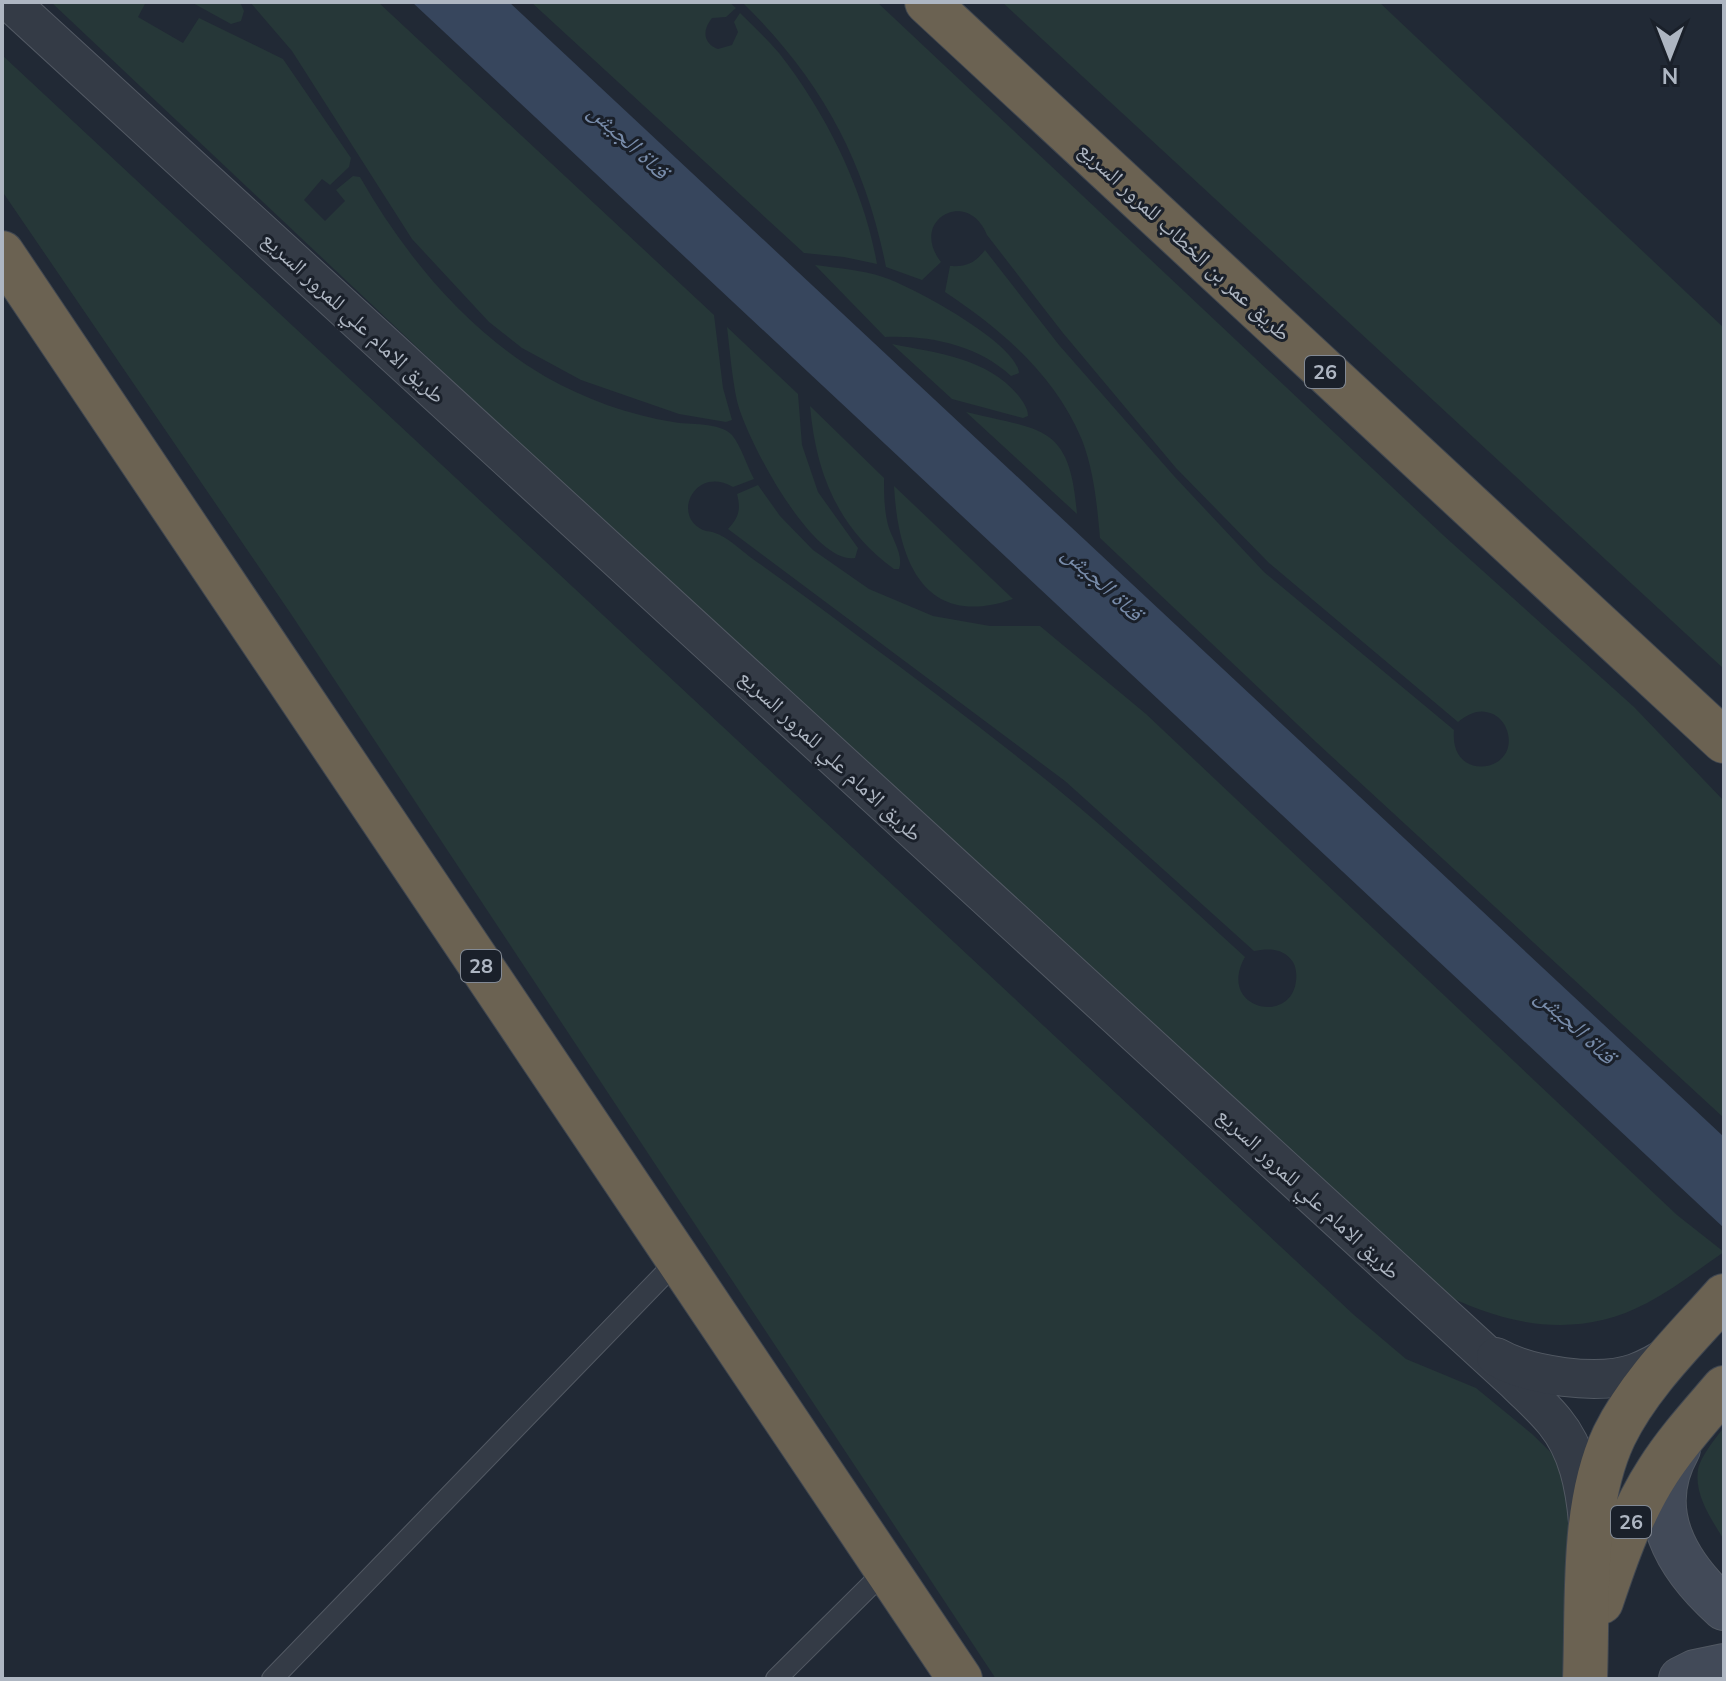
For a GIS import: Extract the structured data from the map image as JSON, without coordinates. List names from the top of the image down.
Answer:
{
  "streets": {
    "highway": ["طريق عمر بن الخطاب للمرور السريع", "26", "28"],
    "street": ["طريق الامام علي للمرور السريع"]
  },
  "water": ["قناة الجيش"],
  "north": "bottom"
}
